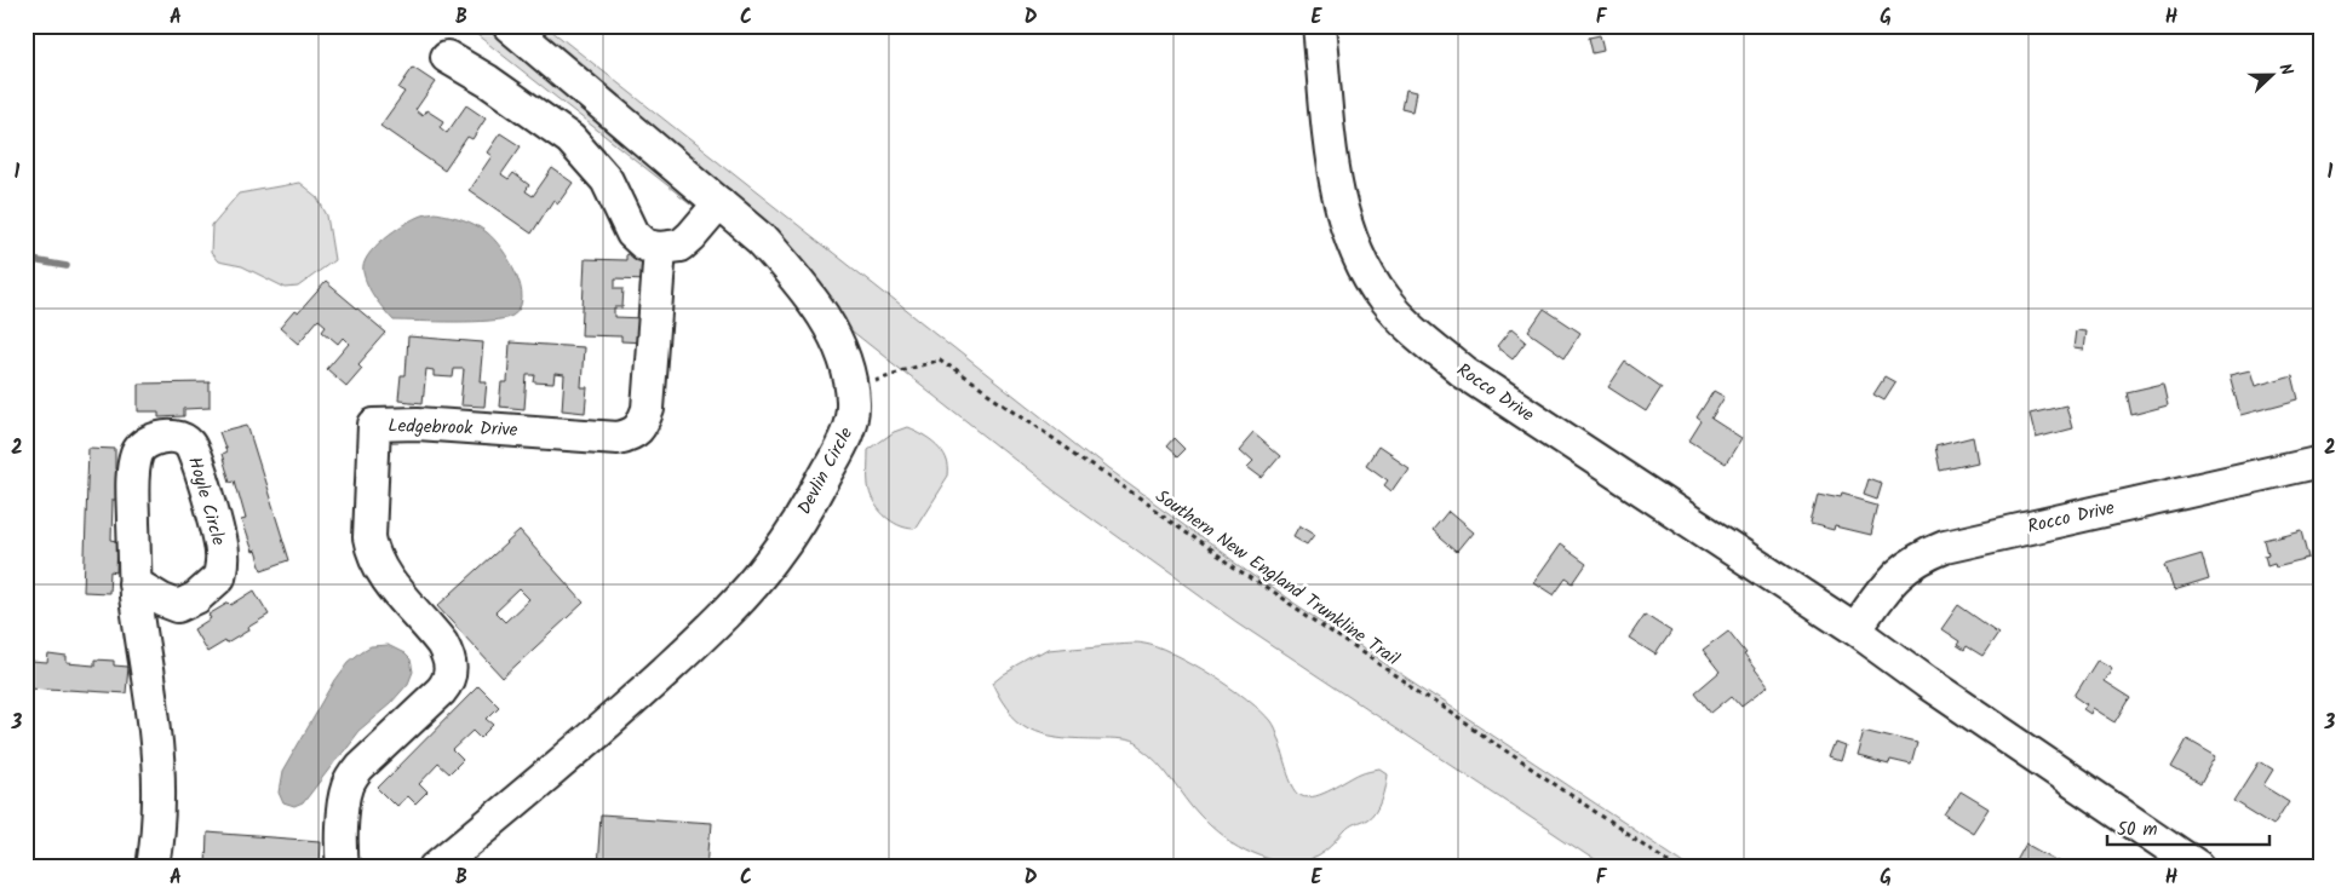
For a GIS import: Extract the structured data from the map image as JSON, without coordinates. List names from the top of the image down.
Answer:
{
  "streets": {
    "street": [
      "Rocco Drive",
      "Ledgebrook Drive",
      "Devlin Circle",
      "Hoyle Circle"
    ],
    "path": ["Southern New England Trunkline Trail"]
  },
  "crossings": [
    ["Devlin Circle", "Southern New England Trunkline Trail"]
  ],
  "scale_bar": "50 m",
  "north": "right",
  "grid": {
    "columns": [
      "A",
      "B",
      "C",
      "D",
      "E",
      "F",
      "G",
      "H"
    ],
    "rows": ["1", "2", "3"]
  }
}
